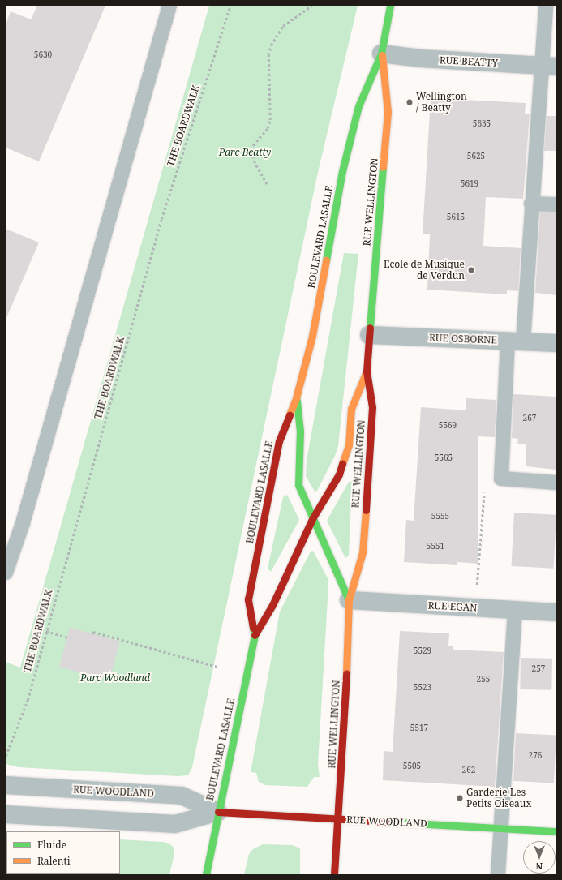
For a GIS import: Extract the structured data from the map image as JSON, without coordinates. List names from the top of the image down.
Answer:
{
  "streets": {
    "main road": ["RUE WELLINGTON", "BOULEVARD LASALLE", "RUE WOODLAND"],
    "street": ["RUE BEATTY", "RUE OSBORNE", "RUE EGAN"],
    "path": ["THE BOARDWALK"]
  },
  "crossings": [
    ["RUE BEATTY", "RUE WELLINGTON"],
    ["RUE BEATTY", "BOULEVARD LASALLE"],
    ["RUE WELLINGTON", "BOULEVARD LASALLE"],
    ["RUE WELLINGTON", "RUE OSBORNE"],
    ["RUE WELLINGTON", "RUE EGAN"],
    ["RUE WELLINGTON", "RUE WOODLAND"],
    ["BOULEVARD LASALLE", "RUE WOODLAND"]
  ],
  "parks": ["Parc Beatty", "Parc Woodland"],
  "places": ["Wellington / Beatty", "Ecole de Musique de Verdun", "Garderie Les Petits Oiseaux"],
  "house_numbers": [
    "5630",
    "5635",
    "5625",
    "5619",
    "5615",
    "267",
    "5569",
    "5565",
    "5555",
    "5551",
    "5529",
    "257",
    "255",
    "5523",
    "5517",
    "276",
    "5505",
    "262"
  ],
  "legend": ["Fluide", "Ralenti"],
  "north": "bottom"
}
